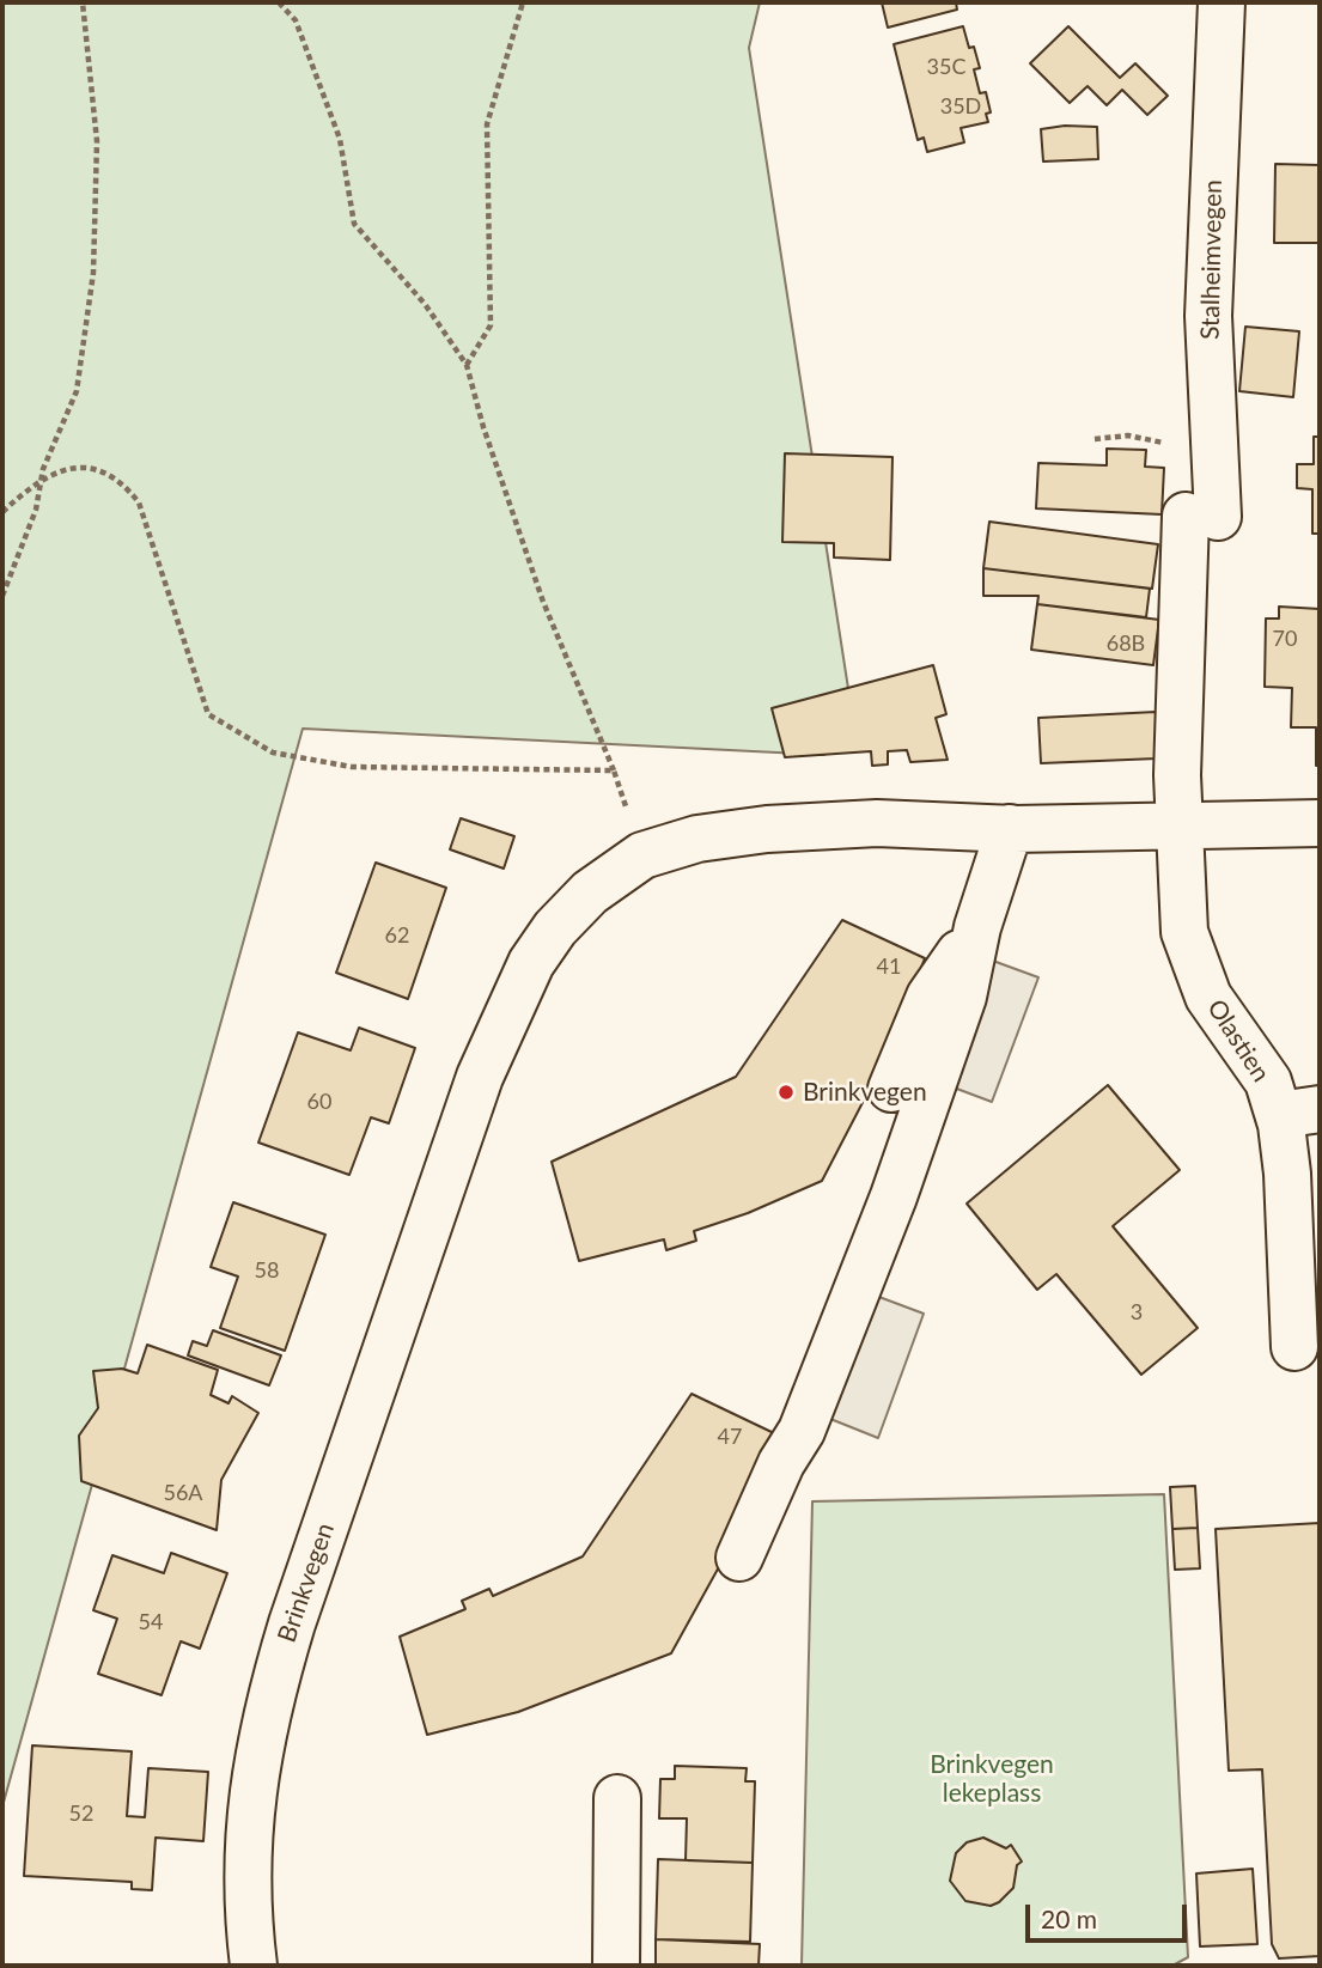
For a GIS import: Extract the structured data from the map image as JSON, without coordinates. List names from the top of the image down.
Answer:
{
  "streets": {
    "street": ["Stalheimvegen", "Olastien", "Brinkvegen"]
  },
  "crossings": [
    ["Stalheimvegen", "Olastien"],
    ["Stalheimvegen", "Brinkvegen"],
    ["Olastien", "Brinkvegen"]
  ],
  "parks": ["Brinkvegen lekeplass"],
  "places": ["Brinkvegen"],
  "house_numbers": [
    "35C",
    "35D",
    "70",
    "68B",
    "62",
    "41",
    "60",
    "58",
    "3",
    "47",
    "56A",
    "54",
    "52"
  ],
  "scale_bar": "20 m"
}
